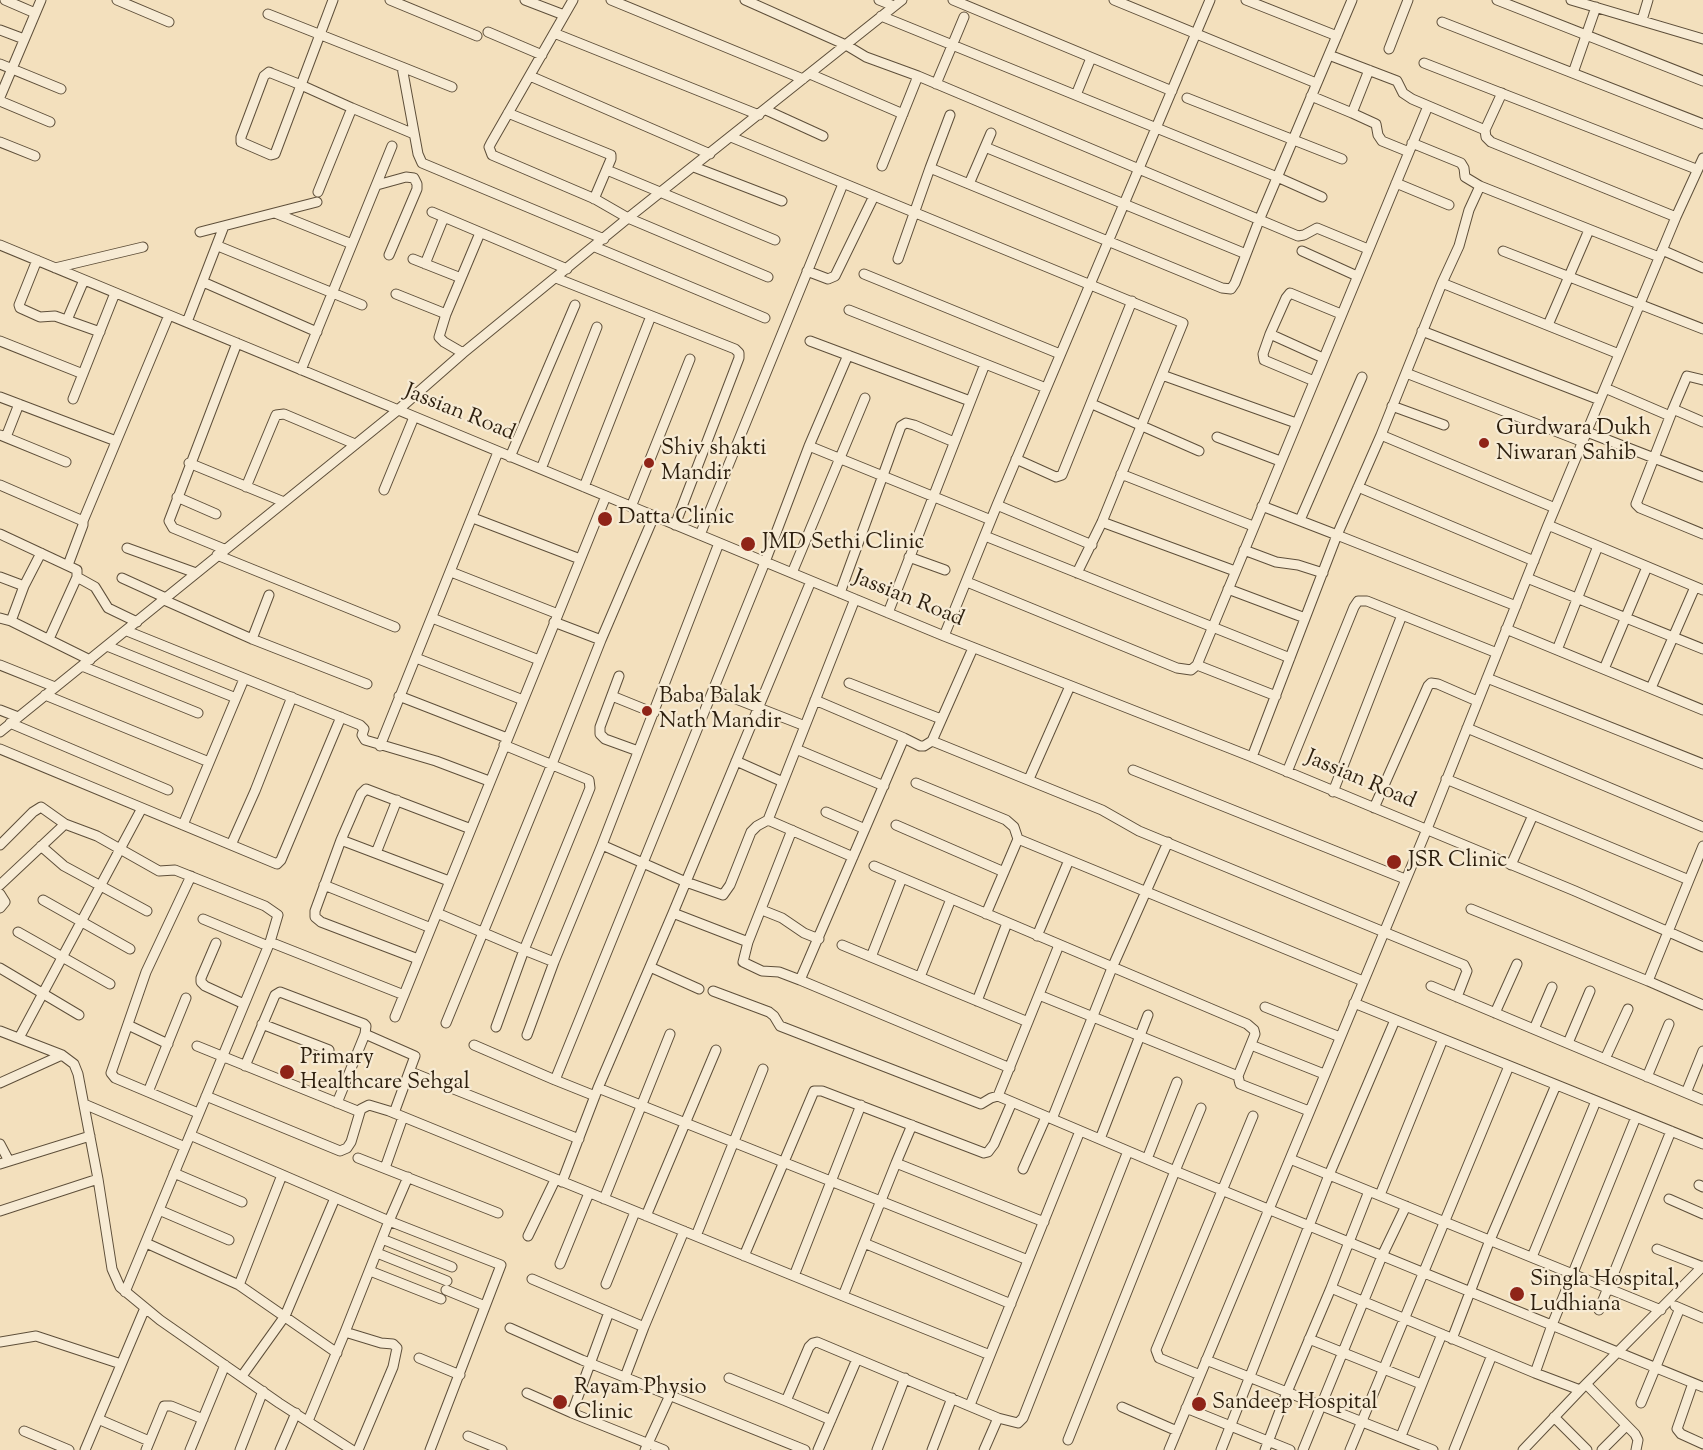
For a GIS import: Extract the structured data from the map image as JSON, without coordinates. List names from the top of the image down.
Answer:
{
  "streets": {
    "street": ["Jassian Road"]
  },
  "places": [
    "Gurdwara Dukh Niwaran Sahib",
    "Shiv shakti Mandir",
    "Datta Clinic",
    "JMD Sethi Clinic",
    "Baba Balak Nath Mandir",
    "JSR Clinic",
    "Primary Healthcare Sehgal",
    "Singla Hospital, Ludhiana",
    "Rayam Physio Clinic",
    "Sandeep Hospital"
  ]
}
